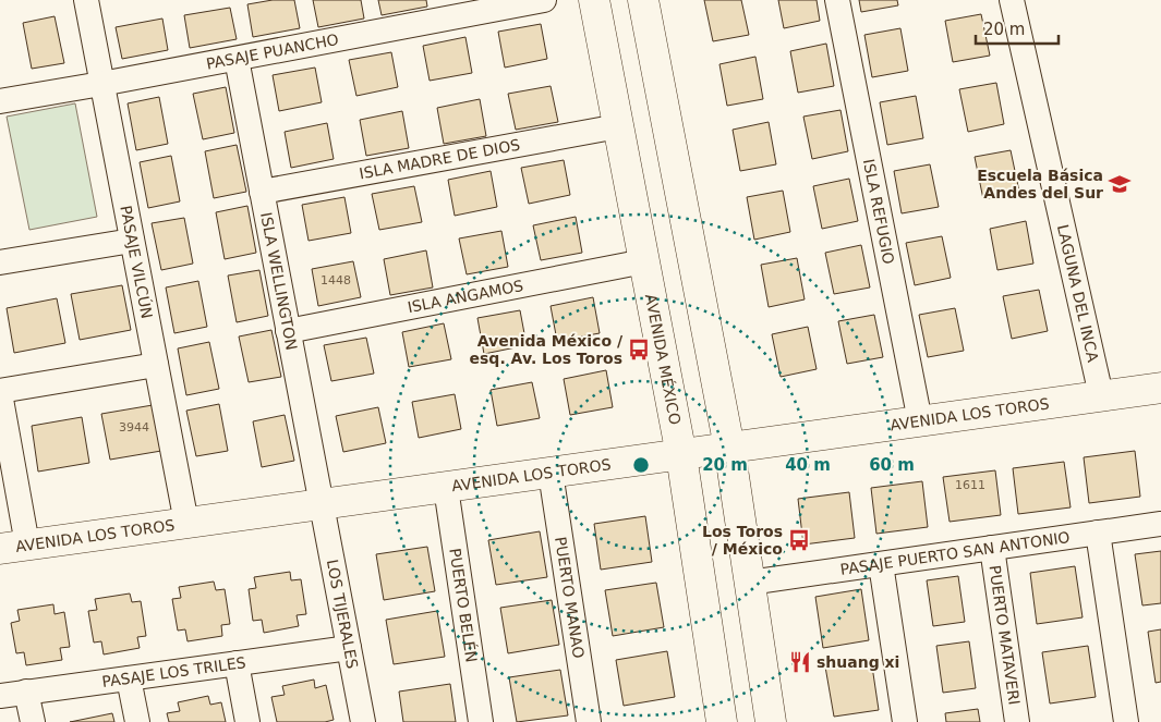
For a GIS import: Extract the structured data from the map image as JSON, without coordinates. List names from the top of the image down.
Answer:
{
  "streets": {
    "main road": ["AVENIDA MÉXICO", "AVENIDA LOS TOROS"],
    "street": [
      "PASAJE PUANCHO",
      "ISLA MADRE DE DIOS",
      "ISLA REFUGIO",
      "PASAJE VILCÚN",
      "ISLA WELLINGTON",
      "LAGUNA DEL INCA",
      "ISLA ANGAMOS",
      "PASAJE PUERTO SAN ANTONIO",
      "PUERTO MANAO",
      "PUERTO BELÉN",
      "LOS TIJERALES",
      "PUERTO MATAVERI",
      "PASAJE LOS TRILES"
    ]
  },
  "crossings": [
    ["PASAJE PUANCHO", "PASAJE VILCÚN"],
    ["PASAJE PUANCHO", "ISLA WELLINGTON"],
    ["ISLA MADRE DE DIOS", "ISLA WELLINGTON"],
    ["ISLA MADRE DE DIOS", "AVENIDA MÉXICO"],
    ["ISLA REFUGIO", "AVENIDA LOS TOROS"],
    ["PASAJE VILCÚN", "AVENIDA LOS TOROS"],
    ["ISLA WELLINGTON", "ISLA ANGAMOS"],
    ["ISLA WELLINGTON", "AVENIDA LOS TOROS"],
    ["ISLA WELLINGTON", "LOS TIJERALES"],
    ["LAGUNA DEL INCA", "AVENIDA LOS TOROS"],
    ["ISLA ANGAMOS", "AVENIDA MÉXICO"],
    ["AVENIDA MÉXICO", "AVENIDA LOS TOROS"],
    ["AVENIDA LOS TOROS", "PUERTO MANAO"],
    ["AVENIDA LOS TOROS", "PUERTO BELÉN"],
    ["AVENIDA LOS TOROS", "LOS TIJERALES"],
    ["PASAJE PUERTO SAN ANTONIO", "PUERTO MATAVERI"],
    ["LOS TIJERALES", "PASAJE LOS TRILES"]
  ],
  "places": {
    "school or university": ["Escuela Básica Andes del Sur"],
    "bus stop": ["Avenida México / esq. Av. Los Toros", "Los Toros / México"],
    "restaurant": ["shuang xi"]
  },
  "house_numbers": ["1448", "3944", "1611"],
  "scale_bar": "20 m",
  "rings": ["20 m", "40 m", "60 m"]
}
